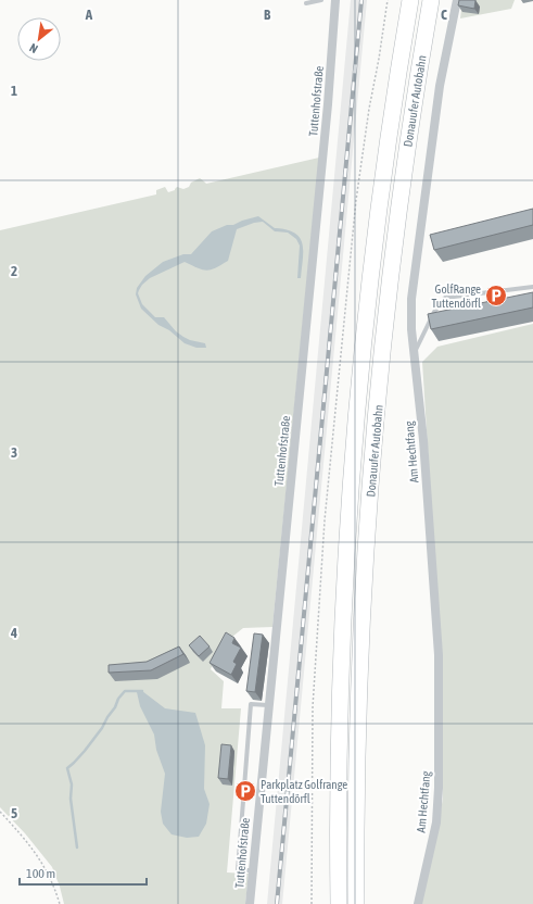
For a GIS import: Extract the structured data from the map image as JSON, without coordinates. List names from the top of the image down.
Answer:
{
  "streets": {
    "highway": ["Donauufer Autobahn"],
    "street": ["Tuttenhofstraße", "Am Hechtfang"]
  },
  "places": {
    "parking": ["GolfRange Tuttendörfl", "Parkplatz Golfrange Tuttendörfl"]
  },
  "scale_bar": "100 m",
  "north": "bottom left",
  "grid": {
    "columns": ["A", "B", "C"],
    "rows": [
      "1",
      "2",
      "3",
      "4",
      "5"
    ]
  }
}
